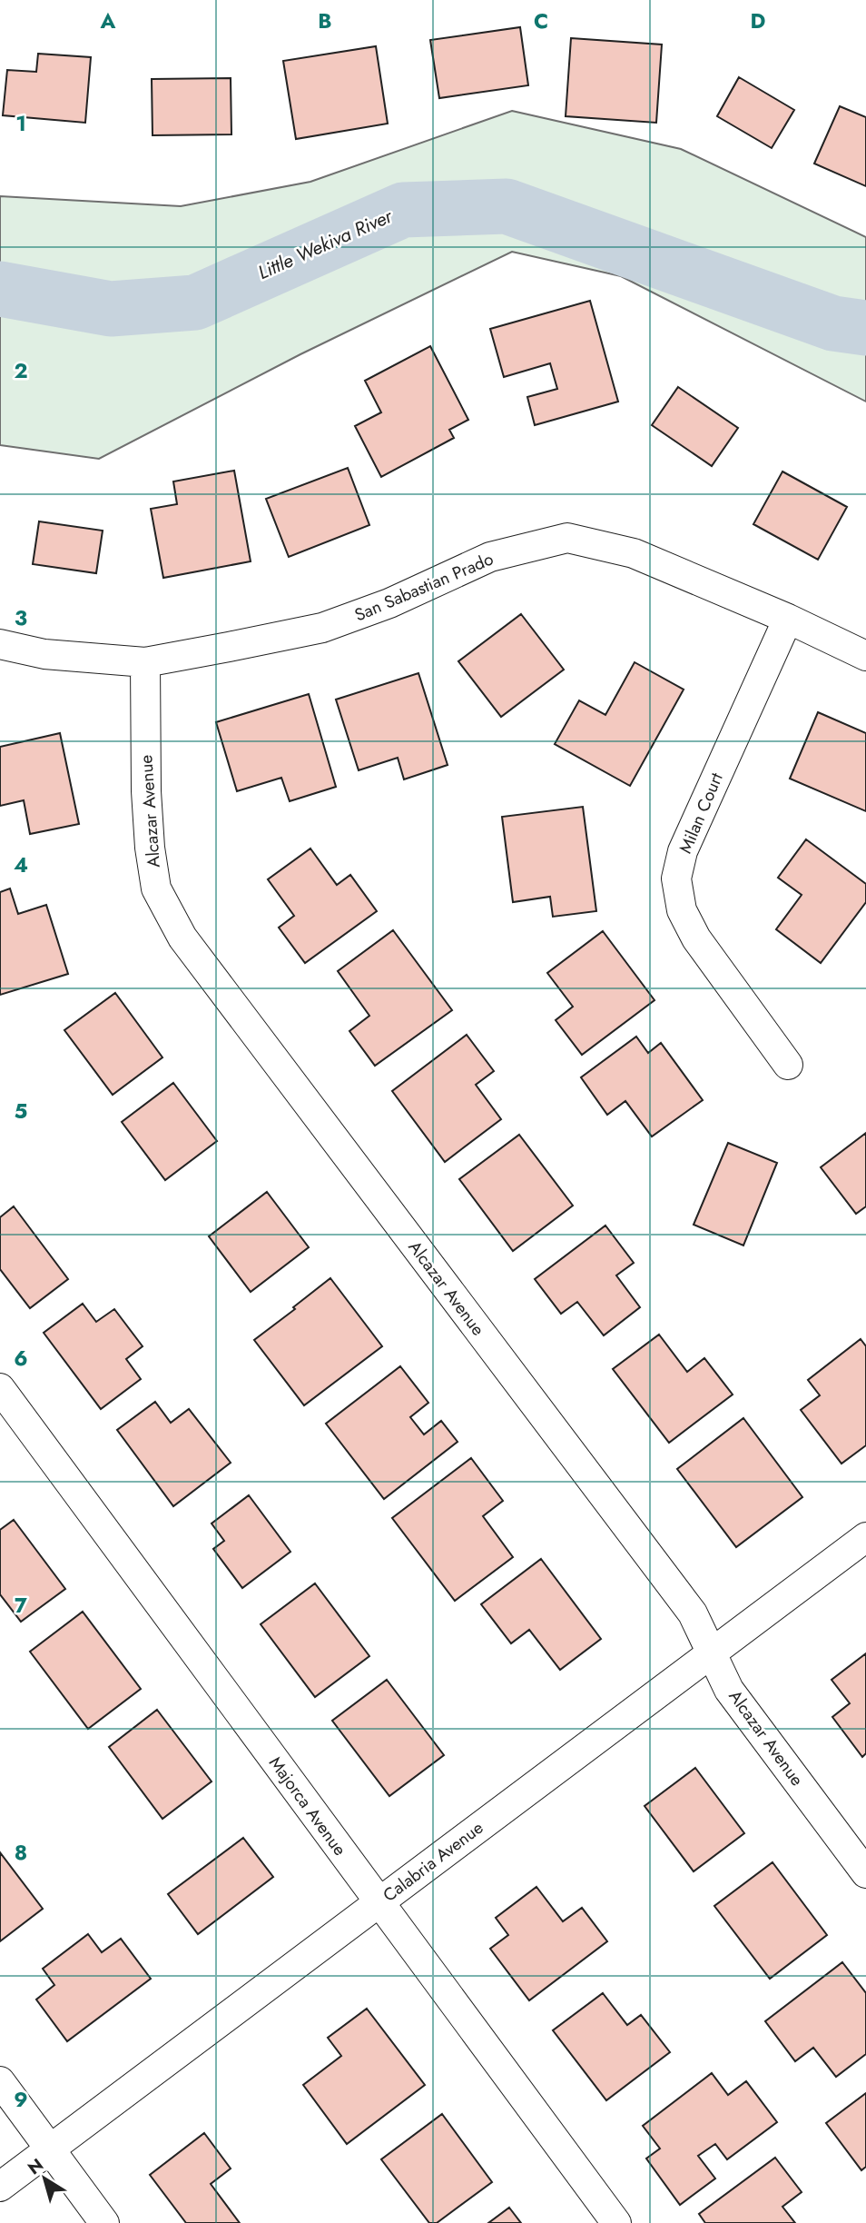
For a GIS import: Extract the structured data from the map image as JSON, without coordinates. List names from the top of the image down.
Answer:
{
  "streets": {
    "street": [
      "San Sabastian Prado",
      "Alcazar Avenue",
      "Milan Court",
      "Majorca Avenue",
      "Calabria Avenue"
    ]
  },
  "crossings": [
    ["San Sabastian Prado", "Alcazar Avenue"],
    ["San Sabastian Prado", "Milan Court"],
    ["Alcazar Avenue", "Calabria Avenue"],
    ["Majorca Avenue", "Calabria Avenue"]
  ],
  "water": ["Little Wekiva River"],
  "north": "top left",
  "grid": {
    "columns": [
      "A",
      "B",
      "C",
      "D"
    ],
    "rows": [
      "1",
      "2",
      "3",
      "4",
      "5",
      "6",
      "7",
      "8",
      "9"
    ]
  }
}
